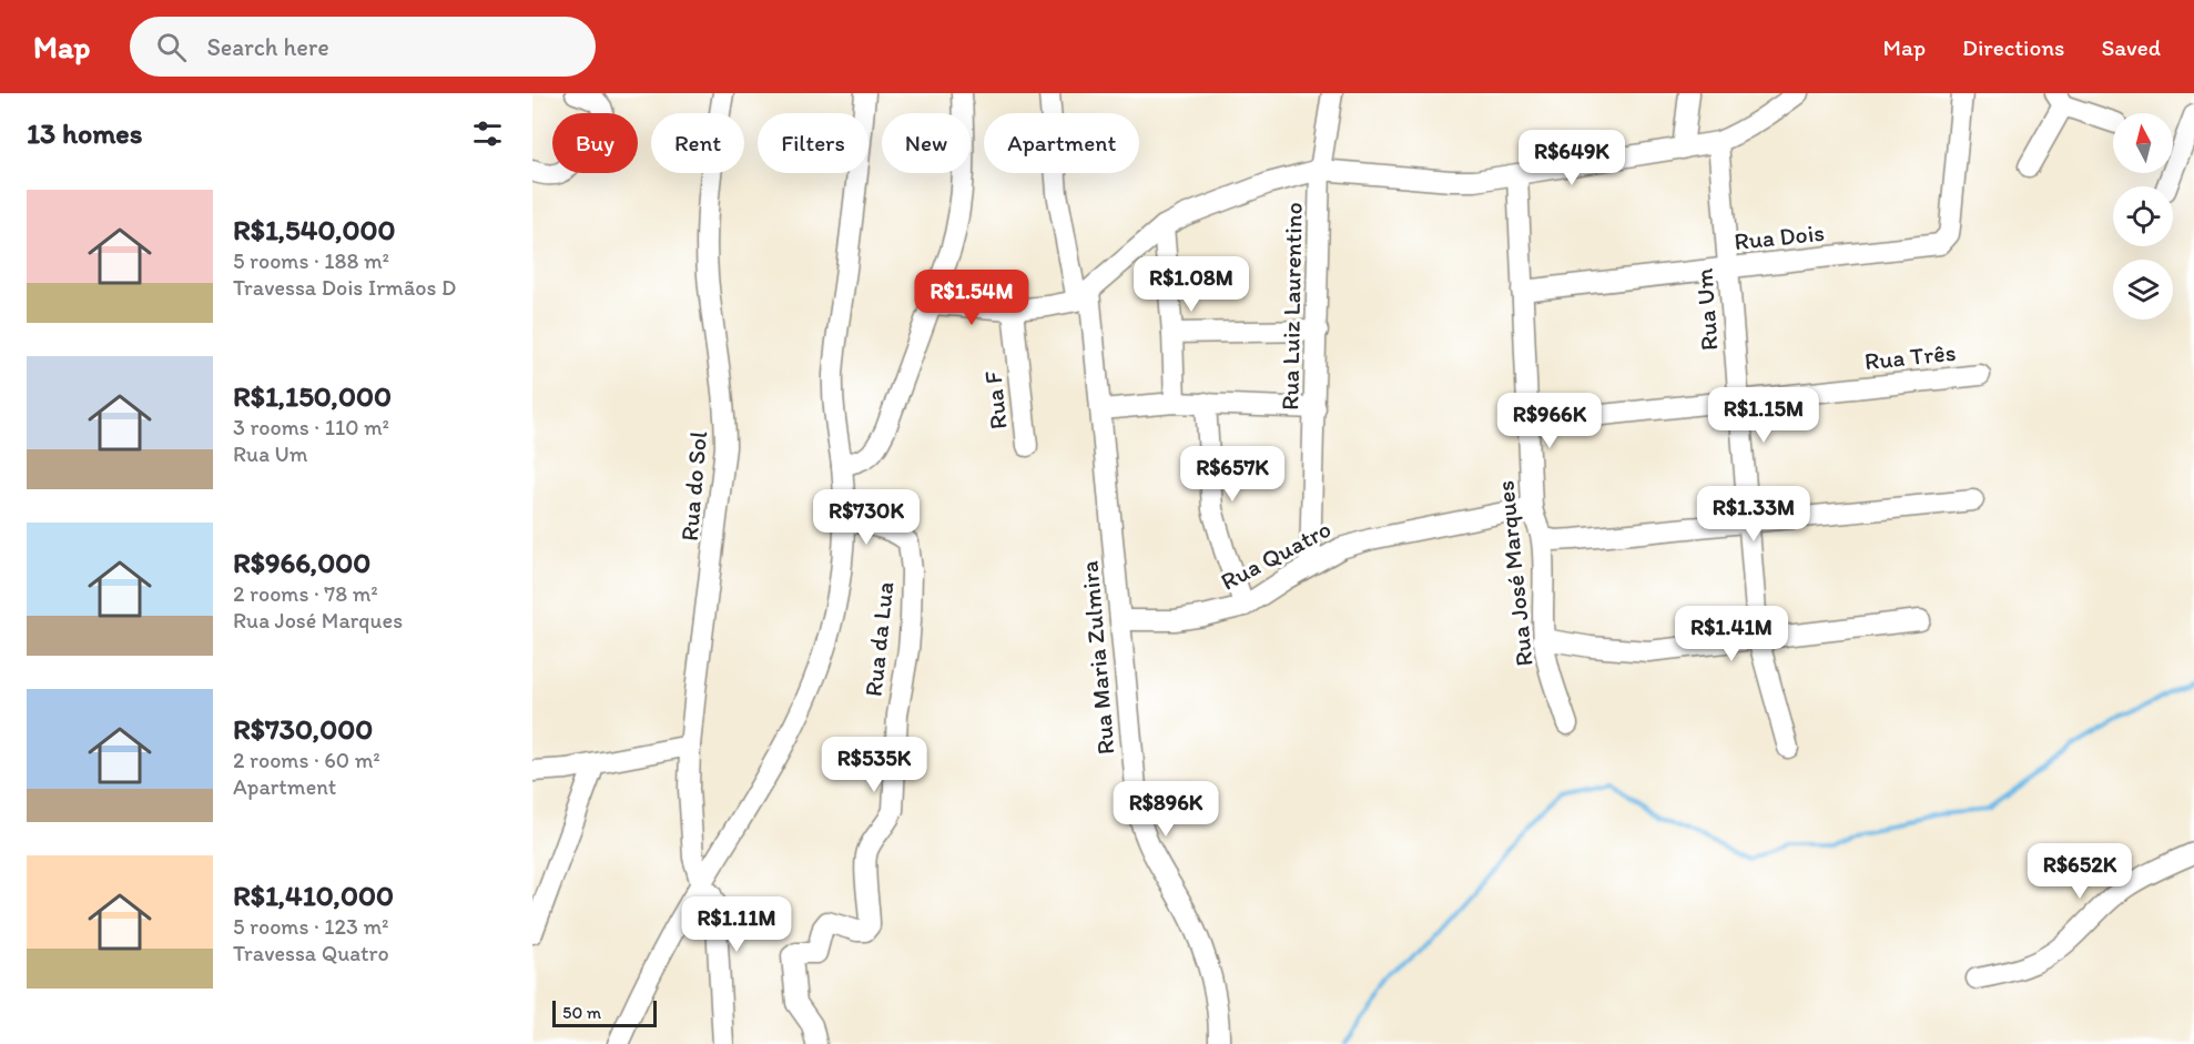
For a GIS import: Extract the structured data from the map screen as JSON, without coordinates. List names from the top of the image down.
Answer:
{
  "streets": {
    "street": [
      "Rua Dois",
      "Rua Luiz Laurentino",
      "Rua Um",
      "Rua Três",
      "Rua F",
      "Rua do Sol",
      "Rua Quatro",
      "Rua José Marques",
      "Rua da Lua",
      "Rua Maria Zulmira"
    ]
  },
  "crossings": [
    ["Rua Dois", "Rua Um"],
    ["Rua Dois", "Rua José Marques"],
    ["Rua Luiz Laurentino", "Rua Quatro"],
    ["Rua Um", "Rua Três"],
    ["Rua Três", "Rua José Marques"],
    ["Rua Quatro", "Rua José Marques"],
    ["Rua Quatro", "Rua Maria Zulmira"]
  ],
  "scale_bar": "50 m",
  "north": "top",
  "page": {
    "header": "Map",
    "search": "Search here",
    "nav": ["Map", "Directions", "Saved"],
    "heading": "13 homes",
    "chip": [
      "Buy",
      "Rent",
      "Filters",
      "New",
      "Apartment"
    ],
    "price": [
      "R$649K",
      "R$1.08M",
      "R$1.54M",
      "R$1.15M",
      "R$966K",
      "R$657K",
      "R$1.33M",
      "R$730K",
      "R$1.41M",
      "R$535K",
      "R$896K",
      "R$652K",
      "R$1.11M"
    ],
    "list": [
      {
        "name": "R$1,540,000",
        "note": "5 rooms · 188 m² · Travessa Dois Irmãos D"
      },
      {
        "name": "R$1,150,000",
        "note": "3 rooms · 110 m² · Rua Um"
      },
      {
        "name": "R$966,000",
        "note": "2 rooms · 78 m² · Rua José Marques"
      },
      {
        "name": "R$730,000",
        "note": "2 rooms · 60 m² · Apartment"
      },
      {
        "name": "R$1,410,000",
        "note": "5 rooms · 123 m² · Travessa Quatro"
      }
    ],
    "scale": "50 m"
  }
}
